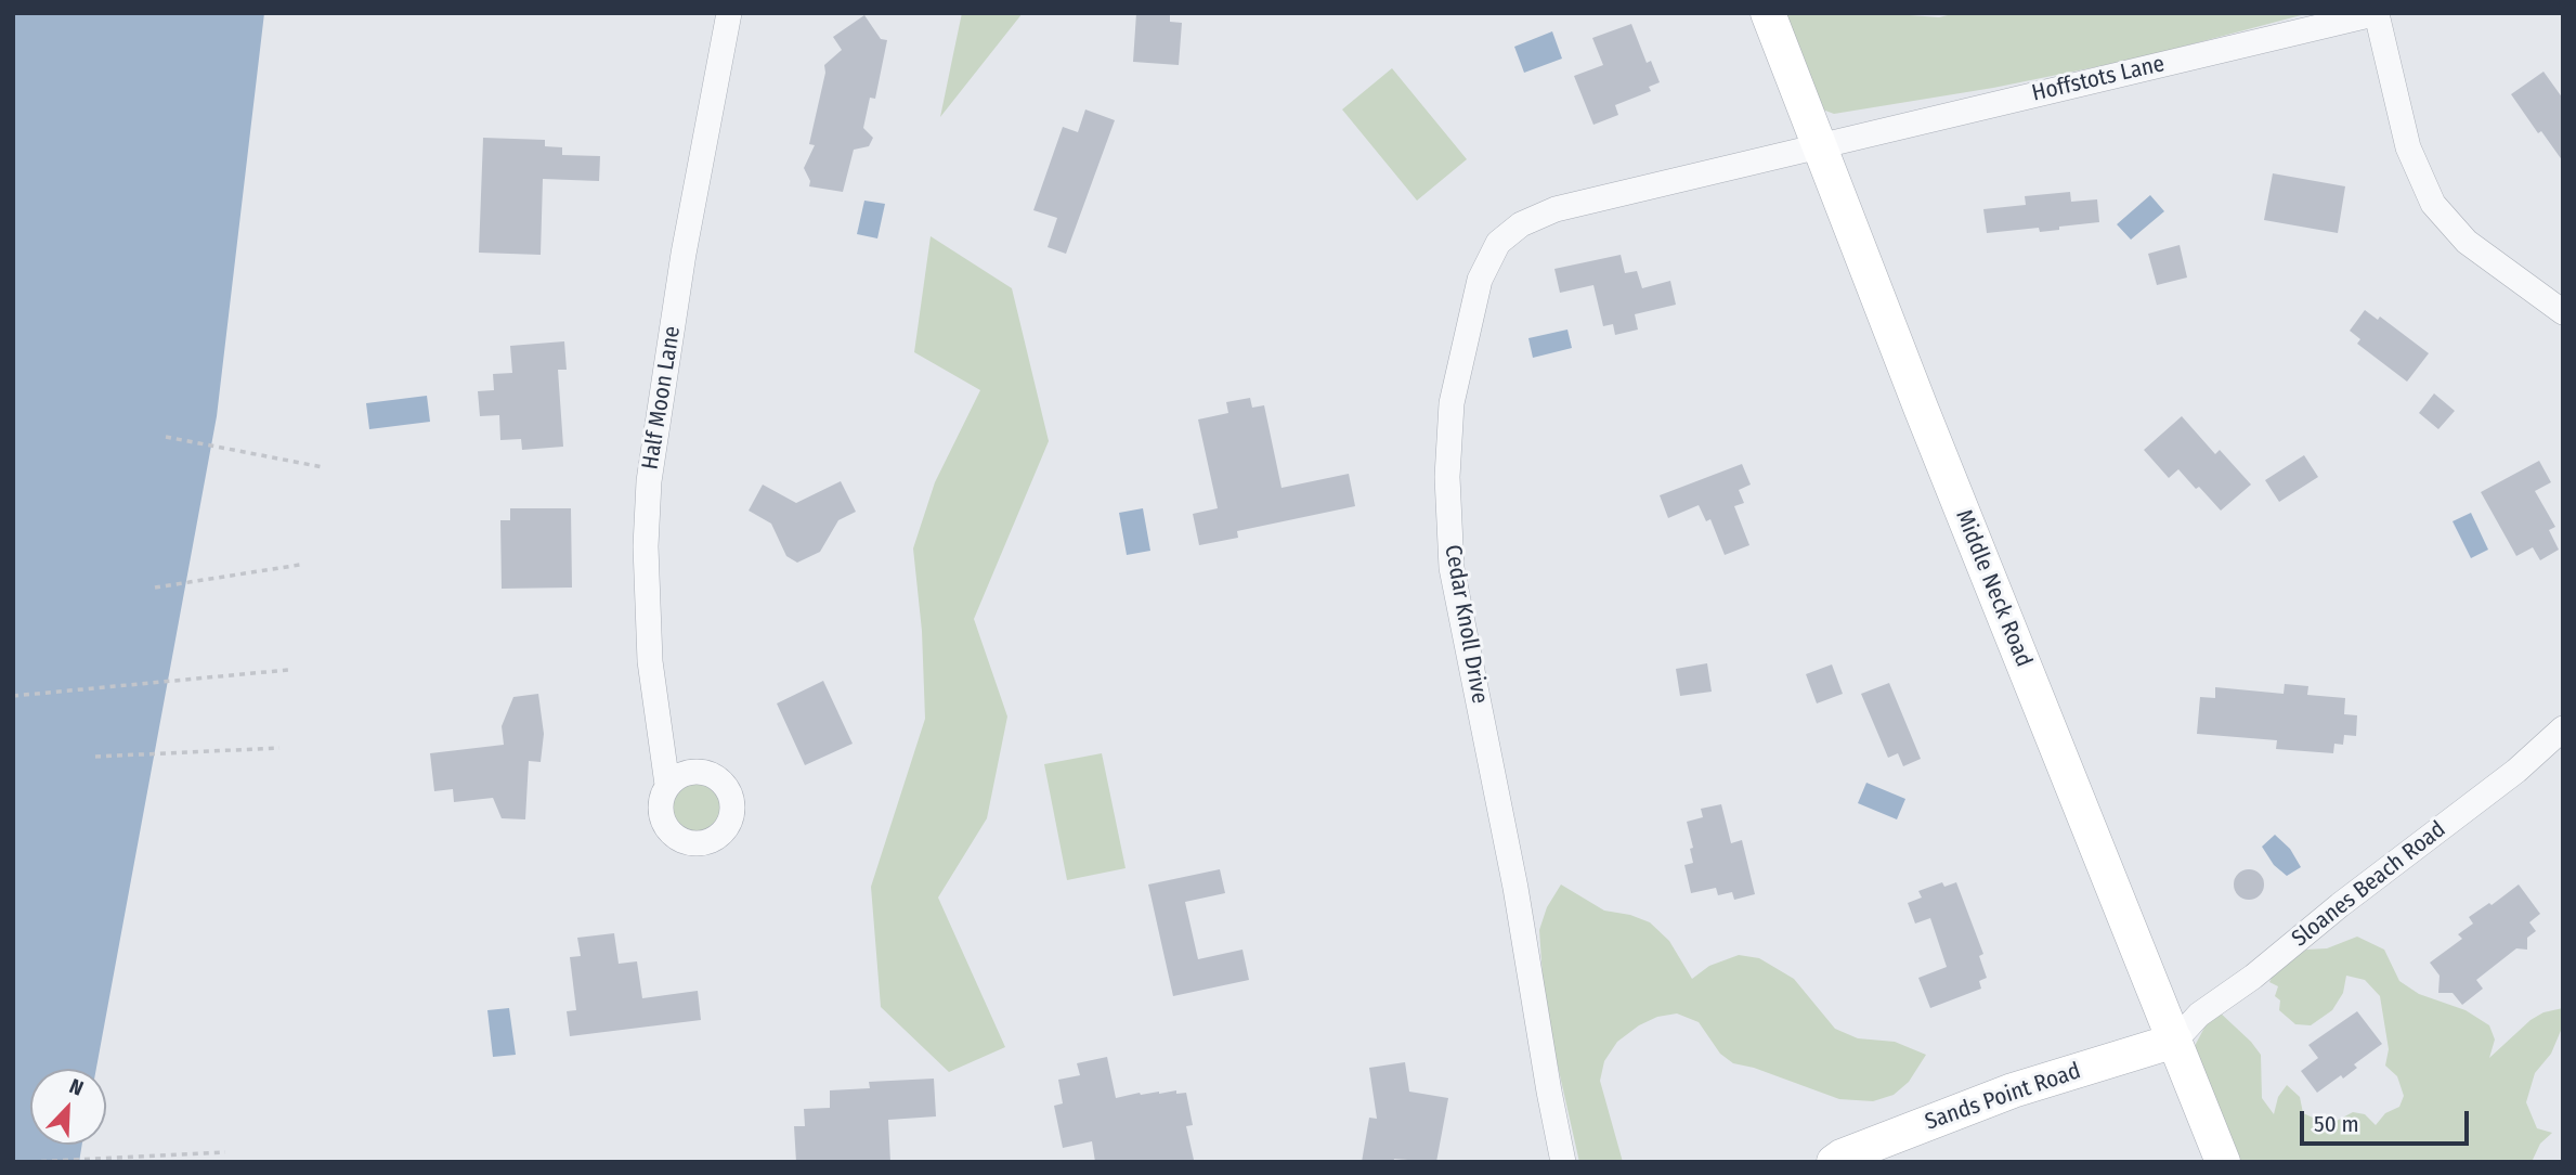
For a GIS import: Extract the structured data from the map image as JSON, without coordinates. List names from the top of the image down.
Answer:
{
  "streets": {
    "street": [
      "Hoffstots Lane",
      "Half Moon Lane",
      "Middle Neck Road",
      "Cedar Knoll Drive",
      "Sloanes Beach Road",
      "Sands Point Road"
    ]
  },
  "crossings": [
    ["Hoffstots Lane", "Middle Neck Road"],
    ["Hoffstots Lane", "Cedar Knoll Drive"],
    ["Middle Neck Road", "Cedar Knoll Drive"],
    ["Middle Neck Road", "Sloanes Beach Road"],
    ["Middle Neck Road", "Sands Point Road"],
    ["Sloanes Beach Road", "Sands Point Road"]
  ],
  "scale_bar": "50 m",
  "north": "top right"
}
